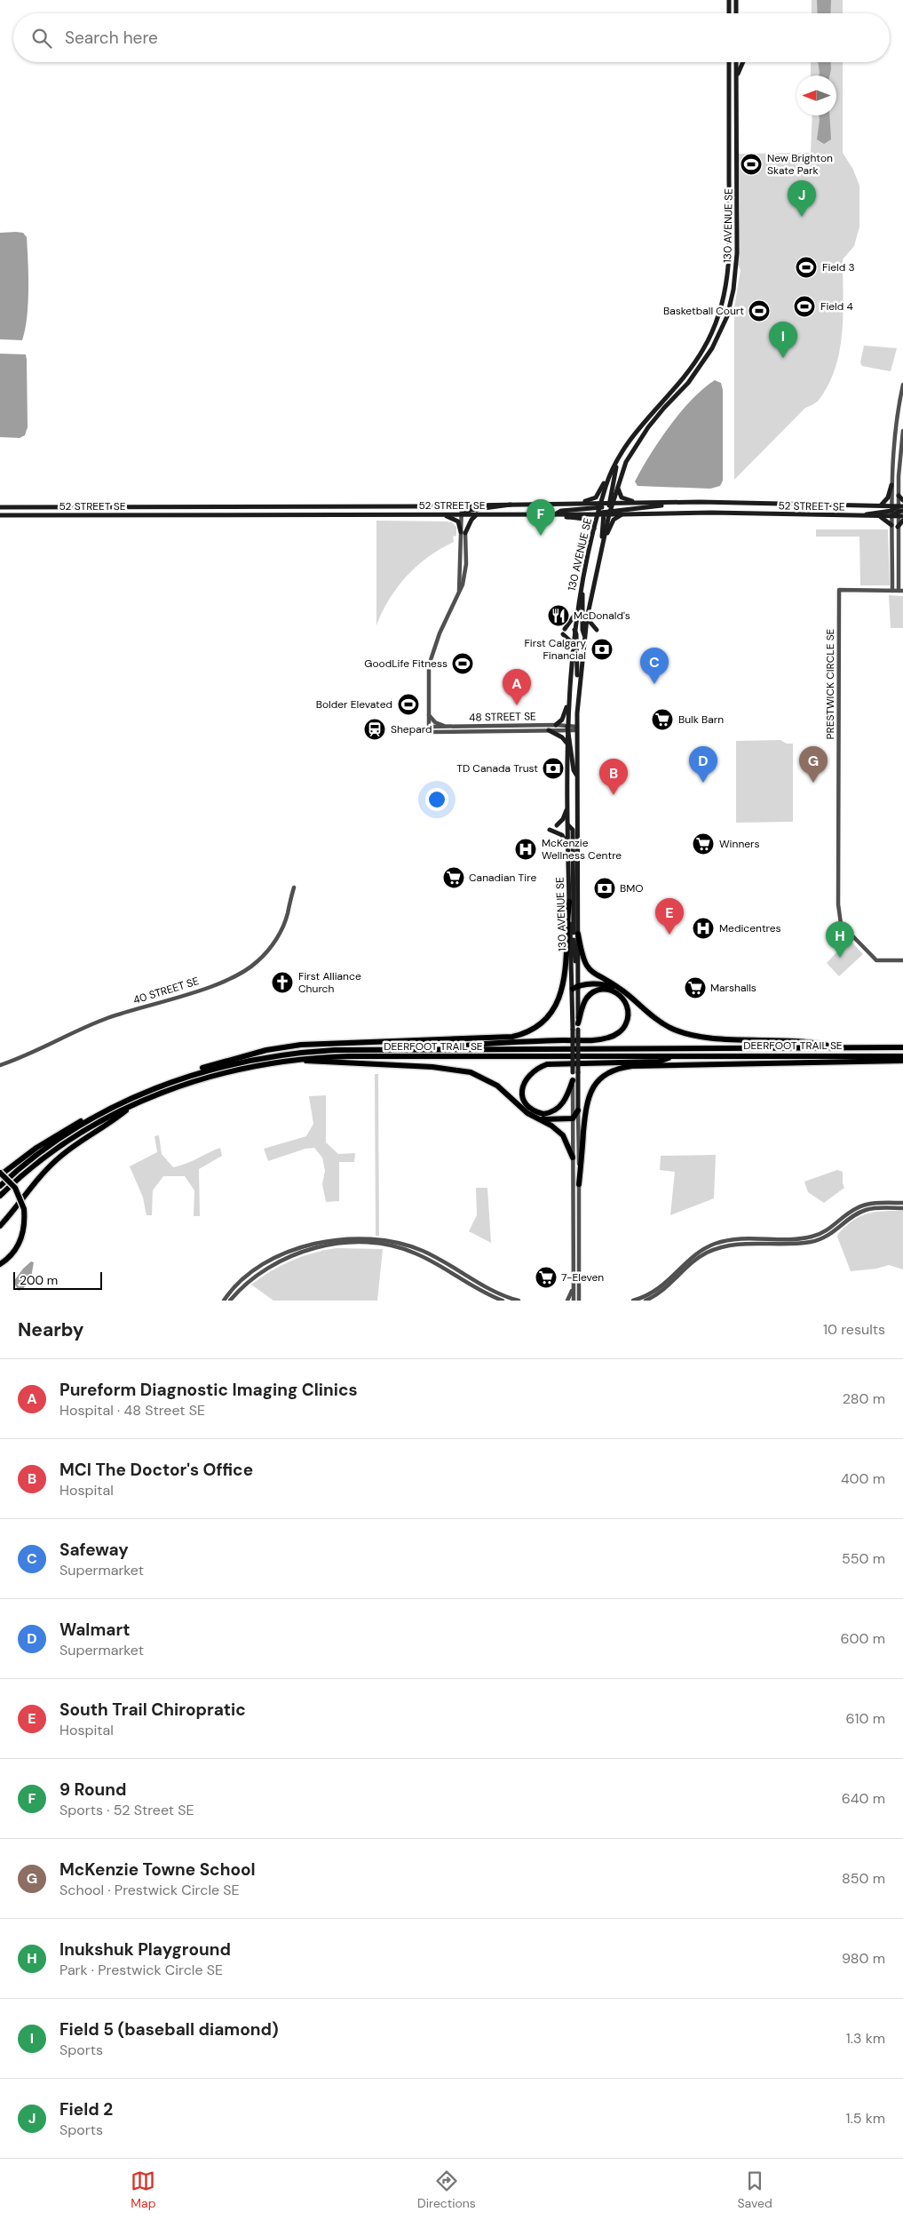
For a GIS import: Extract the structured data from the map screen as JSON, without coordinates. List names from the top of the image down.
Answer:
{
  "streets": {
    "highway": ["DEERFOOT TRAIL SE"],
    "main road": ["130 AVENUE SE", "52 STREET SE"],
    "street": ["PRESTWICK CIRCLE SE", "48 STREET SE", "40 STREET SE"]
  },
  "crossings": [
    ["130 AVENUE SE", "52 STREET SE"],
    ["130 AVENUE SE", "48 STREET SE"]
  ],
  "places": {
    "sports": [
      "New Brighton Skate Park",
      "Field 3",
      "Field 4",
      "Basketball Court",
      "GoodLife Fitness",
      "Bolder Elevated"
    ],
    "restaurant": ["McDonald's"],
    "bank": ["First Calgary Financial", "TD Canada Trust", "BMO"],
    "supermarket": [
      "Bulk Barn",
      "Winners",
      "Canadian Tire",
      "Marshalls",
      "7-Eleven"
    ],
    "station": ["Shepard"],
    "hospital": ["McKenzie Wellness Centre", "Medicentres"],
    "church": ["First Alliance Church"]
  },
  "scale_bar": "200 m",
  "north": "left",
  "page": {
    "search": "Search here",
    "pins": [
      "J",
      "I",
      "F",
      "C",
      "A",
      "D",
      "G",
      "B",
      "E",
      "H"
    ],
    "scale": "200 m",
    "heading": ["Nearby", "10 results"],
    "list": [
      {
        "mark": "A",
        "name": "Pureform Diagnostic Imaging Clinics",
        "note": "Hospital · 48 Street SE",
        "value": "280 m"
      },
      {
        "mark": "B",
        "name": "MCI The Doctor's Office",
        "note": "Hospital",
        "value": "400 m"
      },
      {
        "mark": "C",
        "name": "Safeway",
        "note": "Supermarket",
        "value": "550 m"
      },
      {
        "mark": "D",
        "name": "Walmart",
        "note": "Supermarket",
        "value": "600 m"
      },
      {
        "mark": "E",
        "name": "South Trail Chiropratic",
        "note": "Hospital",
        "value": "610 m"
      },
      {
        "mark": "F",
        "name": "9 Round",
        "note": "Sports · 52 Street SE",
        "value": "640 m"
      },
      {
        "mark": "G",
        "name": "McKenzie Towne School",
        "note": "School · Prestwick Circle SE",
        "value": "850 m"
      },
      {
        "mark": "H",
        "name": "Inukshuk Playground",
        "note": "Park · Prestwick Circle SE",
        "value": "980 m"
      },
      {
        "mark": "I",
        "name": "Field 5 (baseball diamond)",
        "note": "Sports",
        "value": "1.3 km"
      },
      {
        "mark": "J",
        "name": "Field 2",
        "note": "Sports",
        "value": "1.5 km"
      }
    ],
    "nav": ["Map", "Directions", "Saved"]
  }
}
